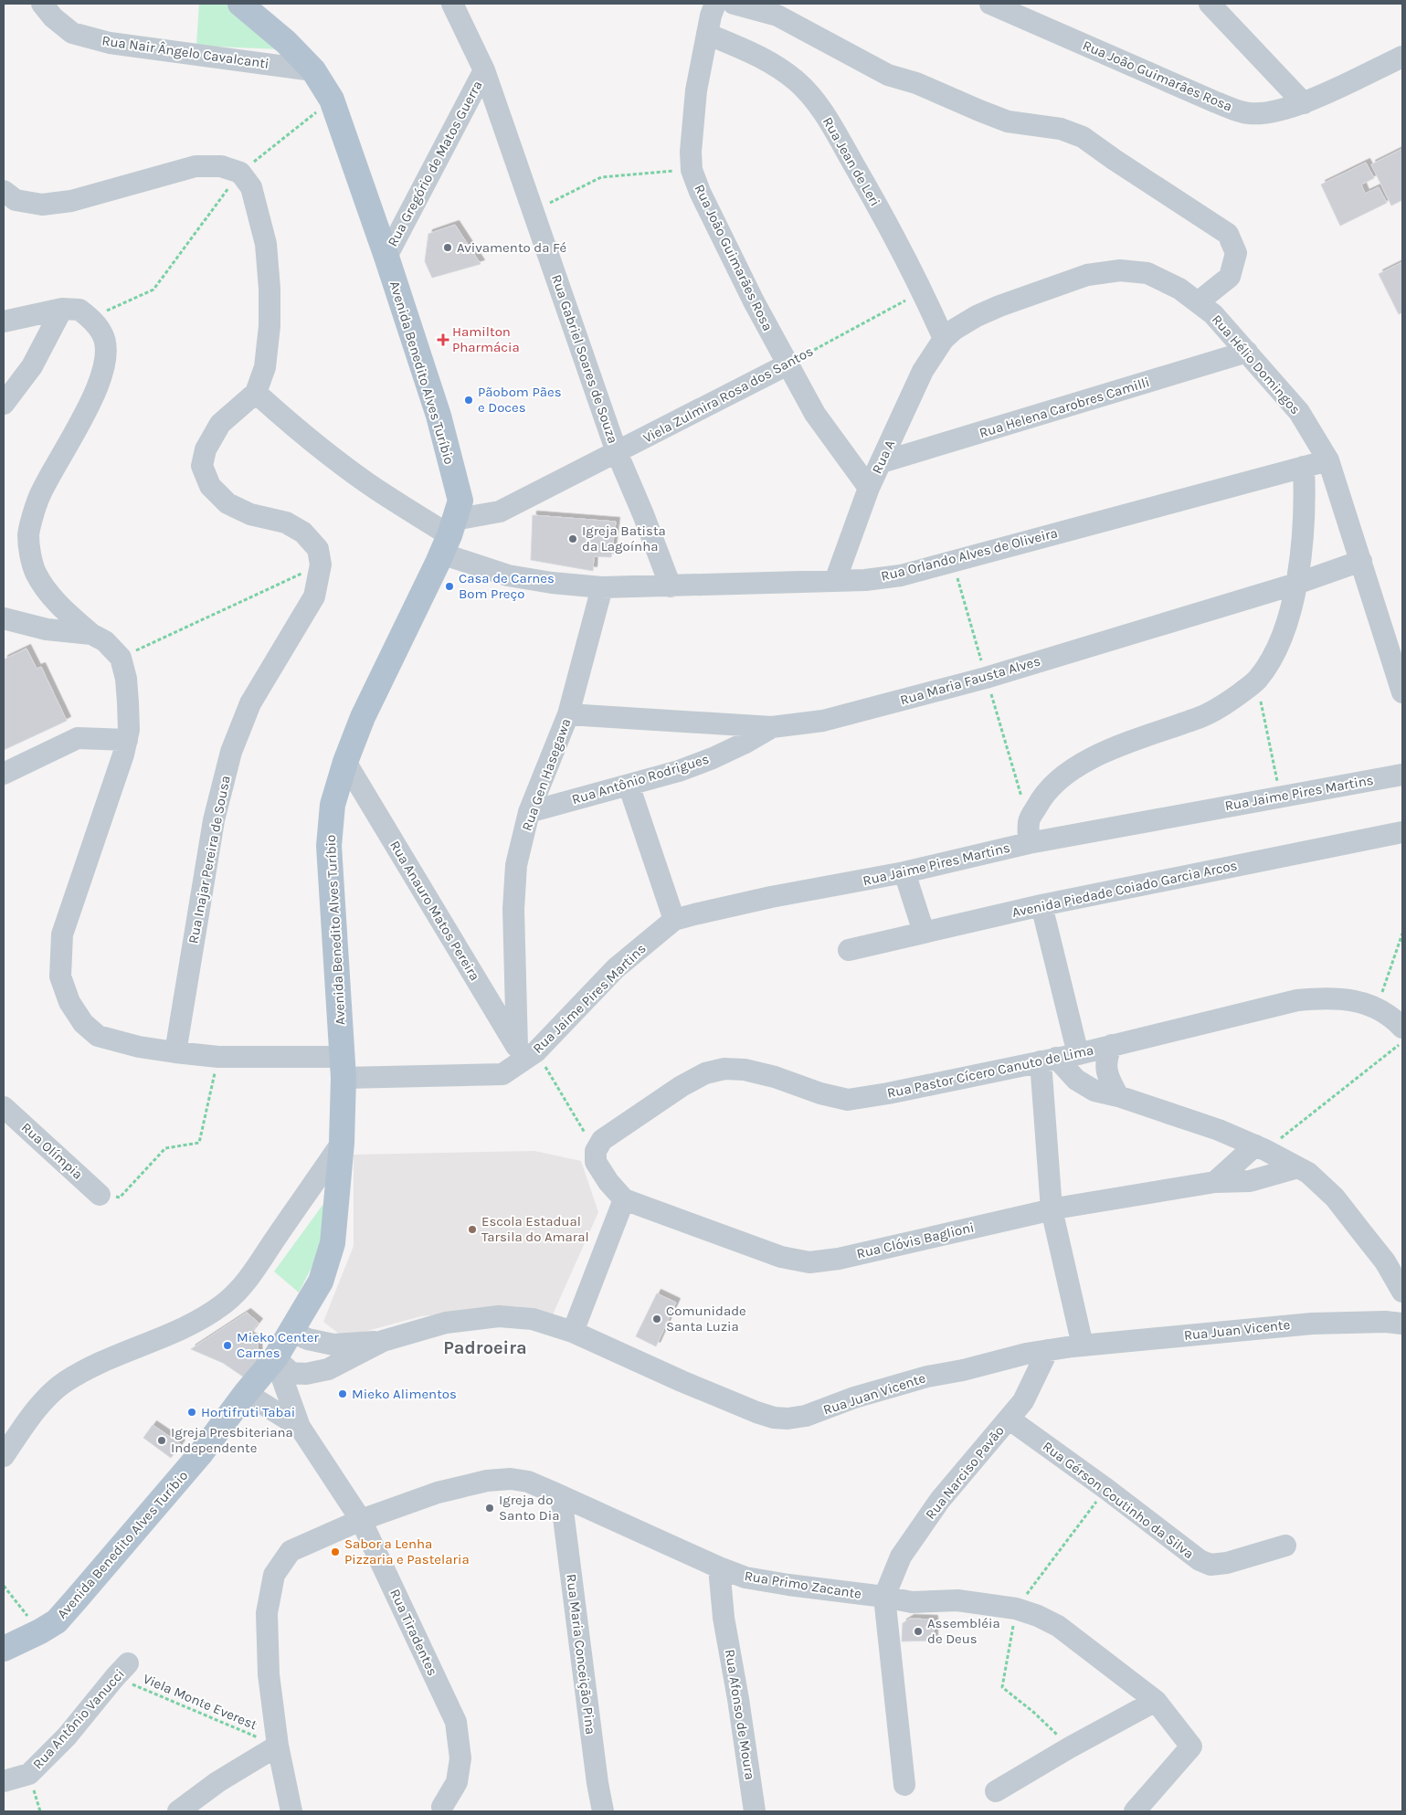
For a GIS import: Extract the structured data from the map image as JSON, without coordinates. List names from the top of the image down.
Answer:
{
  "streets": {
    "main road": ["Avenida Benedito Alves Turíbio"],
    "street": [
      "Rua Nair Ângelo Cavalcanti",
      "Rua João Guimarães Rosa",
      "Rua Jean de Leri",
      "Rua Gregório de Matos Guerra",
      "Rua Gabriel Soares de Souza",
      "Rua Hélio Domingos",
      "Viela Zulmira Rosa dos Santos",
      "Rua Helena Carobres Camilli",
      "Rua A",
      "Rua Orlando Alves de Oliveira",
      "Rua Maria Fausta Alves",
      "Rua Gen Hasegawa",
      "Rua Antônio Rodrigues",
      "Rua Jaime Pires Martins",
      "Rua Inajar Pereira de Sousa",
      "Avenida Piedade Coiado Garcia Arcos",
      "Rua Anauro Matos Pereira",
      "Rua Pastor Cícero Canuto de Lima",
      "Rua Olímpia",
      "Rua Clóvis Baglioni",
      "Rua Juan Vicente",
      "Rua Narciso Pavão",
      "Rua Gérson Coutinho da Silva",
      "Rua Primo Zacante",
      "Rua Tiradentes",
      "Rua Maria Conceição Pina",
      "Rua Afonso de Moura",
      "Rua Antônio Vanucci"
    ],
    "path": ["Viela Monte Everest"]
  },
  "crossings": [
    ["Rua Nair Ângelo Cavalcanti", "Avenida Benedito Alves Turíbio"],
    ["Rua João Guimarães Rosa", "Rua Jean de Leri"],
    ["Rua João Guimarães Rosa", "Viela Zulmira Rosa dos Santos"],
    ["Rua João Guimarães Rosa", "Rua A"],
    ["Rua Jean de Leri", "Rua Hélio Domingos"],
    ["Rua Jean de Leri", "Viela Zulmira Rosa dos Santos"],
    ["Rua Jean de Leri", "Rua A"],
    ["Rua Gregório de Matos Guerra", "Rua Gabriel Soares de Souza"],
    ["Rua Gregório de Matos Guerra", "Avenida Benedito Alves Turíbio"],
    ["Rua Gabriel Soares de Souza", "Viela Zulmira Rosa dos Santos"],
    ["Rua Gabriel Soares de Souza", "Rua Orlando Alves de Oliveira"],
    ["Rua Hélio Domingos", "Rua Helena Carobres Camilli"],
    ["Rua Hélio Domingos", "Rua A"],
    ["Rua Hélio Domingos", "Rua Orlando Alves de Oliveira"],
    ["Rua Hélio Domingos", "Rua Maria Fausta Alves"],
    ["Avenida Benedito Alves Turíbio", "Viela Zulmira Rosa dos Santos"],
    ["Avenida Benedito Alves Turíbio", "Rua Orlando Alves de Oliveira"],
    ["Avenida Benedito Alves Turíbio", "Rua Jaime Pires Martins"],
    ["Avenida Benedito Alves Turíbio", "Rua Anauro Matos Pereira"],
    ["Avenida Benedito Alves Turíbio", "Rua Juan Vicente"],
    ["Avenida Benedito Alves Turíbio", "Rua Tiradentes"],
    ["Viela Zulmira Rosa dos Santos", "Rua Orlando Alves de Oliveira"],
    ["Rua Helena Carobres Camilli", "Rua A"],
    ["Rua A", "Rua Orlando Alves de Oliveira"],
    ["Rua Orlando Alves de Oliveira", "Rua Gen Hasegawa"],
    ["Rua Maria Fausta Alves", "Rua Gen Hasegawa"],
    ["Rua Maria Fausta Alves", "Rua Antônio Rodrigues"],
    ["Rua Gen Hasegawa", "Rua Antônio Rodrigues"],
    ["Rua Gen Hasegawa", "Rua Jaime Pires Martins"],
    ["Rua Gen Hasegawa", "Rua Anauro Matos Pereira"],
    ["Rua Jaime Pires Martins", "Rua Inajar Pereira de Sousa"],
    ["Rua Jaime Pires Martins", "Rua Anauro Matos Pereira"],
    ["Rua Pastor Cícero Canuto de Lima", "Rua Clóvis Baglioni"],
    ["Rua Juan Vicente", "Rua Narciso Pavão"],
    ["Rua Juan Vicente", "Rua Tiradentes"],
    ["Rua Narciso Pavão", "Rua Gérson Coutinho da Silva"],
    ["Rua Narciso Pavão", "Rua Primo Zacante"],
    ["Rua Primo Zacante", "Rua Tiradentes"],
    ["Rua Primo Zacante", "Rua Maria Conceição Pina"],
    ["Rua Primo Zacante", "Viela Monte Everest"],
    ["Rua Primo Zacante", "Rua Afonso de Moura"],
    ["Viela Monte Everest", "Rua Antônio Vanucci"]
  ],
  "districts": ["Padroeira"],
  "places": {
    "other": [
      "Avivamento da Fé",
      "Pãobom Pães e Doces",
      "Igreja Batista da Lagoínha",
      "Casa de Carnes Bom Preço",
      "Escola Estadual Tarsila do Amaral",
      "Comunidade Santa Luzia",
      "Mieko Center Carnes",
      "Mieko Alimentos",
      "Hortifruti Tabai",
      "Igreja Presbiteriana Independente",
      "Igreja do Santo Dia",
      "Sabor a Lenha Pizzaria e Pastelaria",
      "Assembléia de Deus"
    ],
    "health": ["Hamilton Pharmácia"]
  }
}
